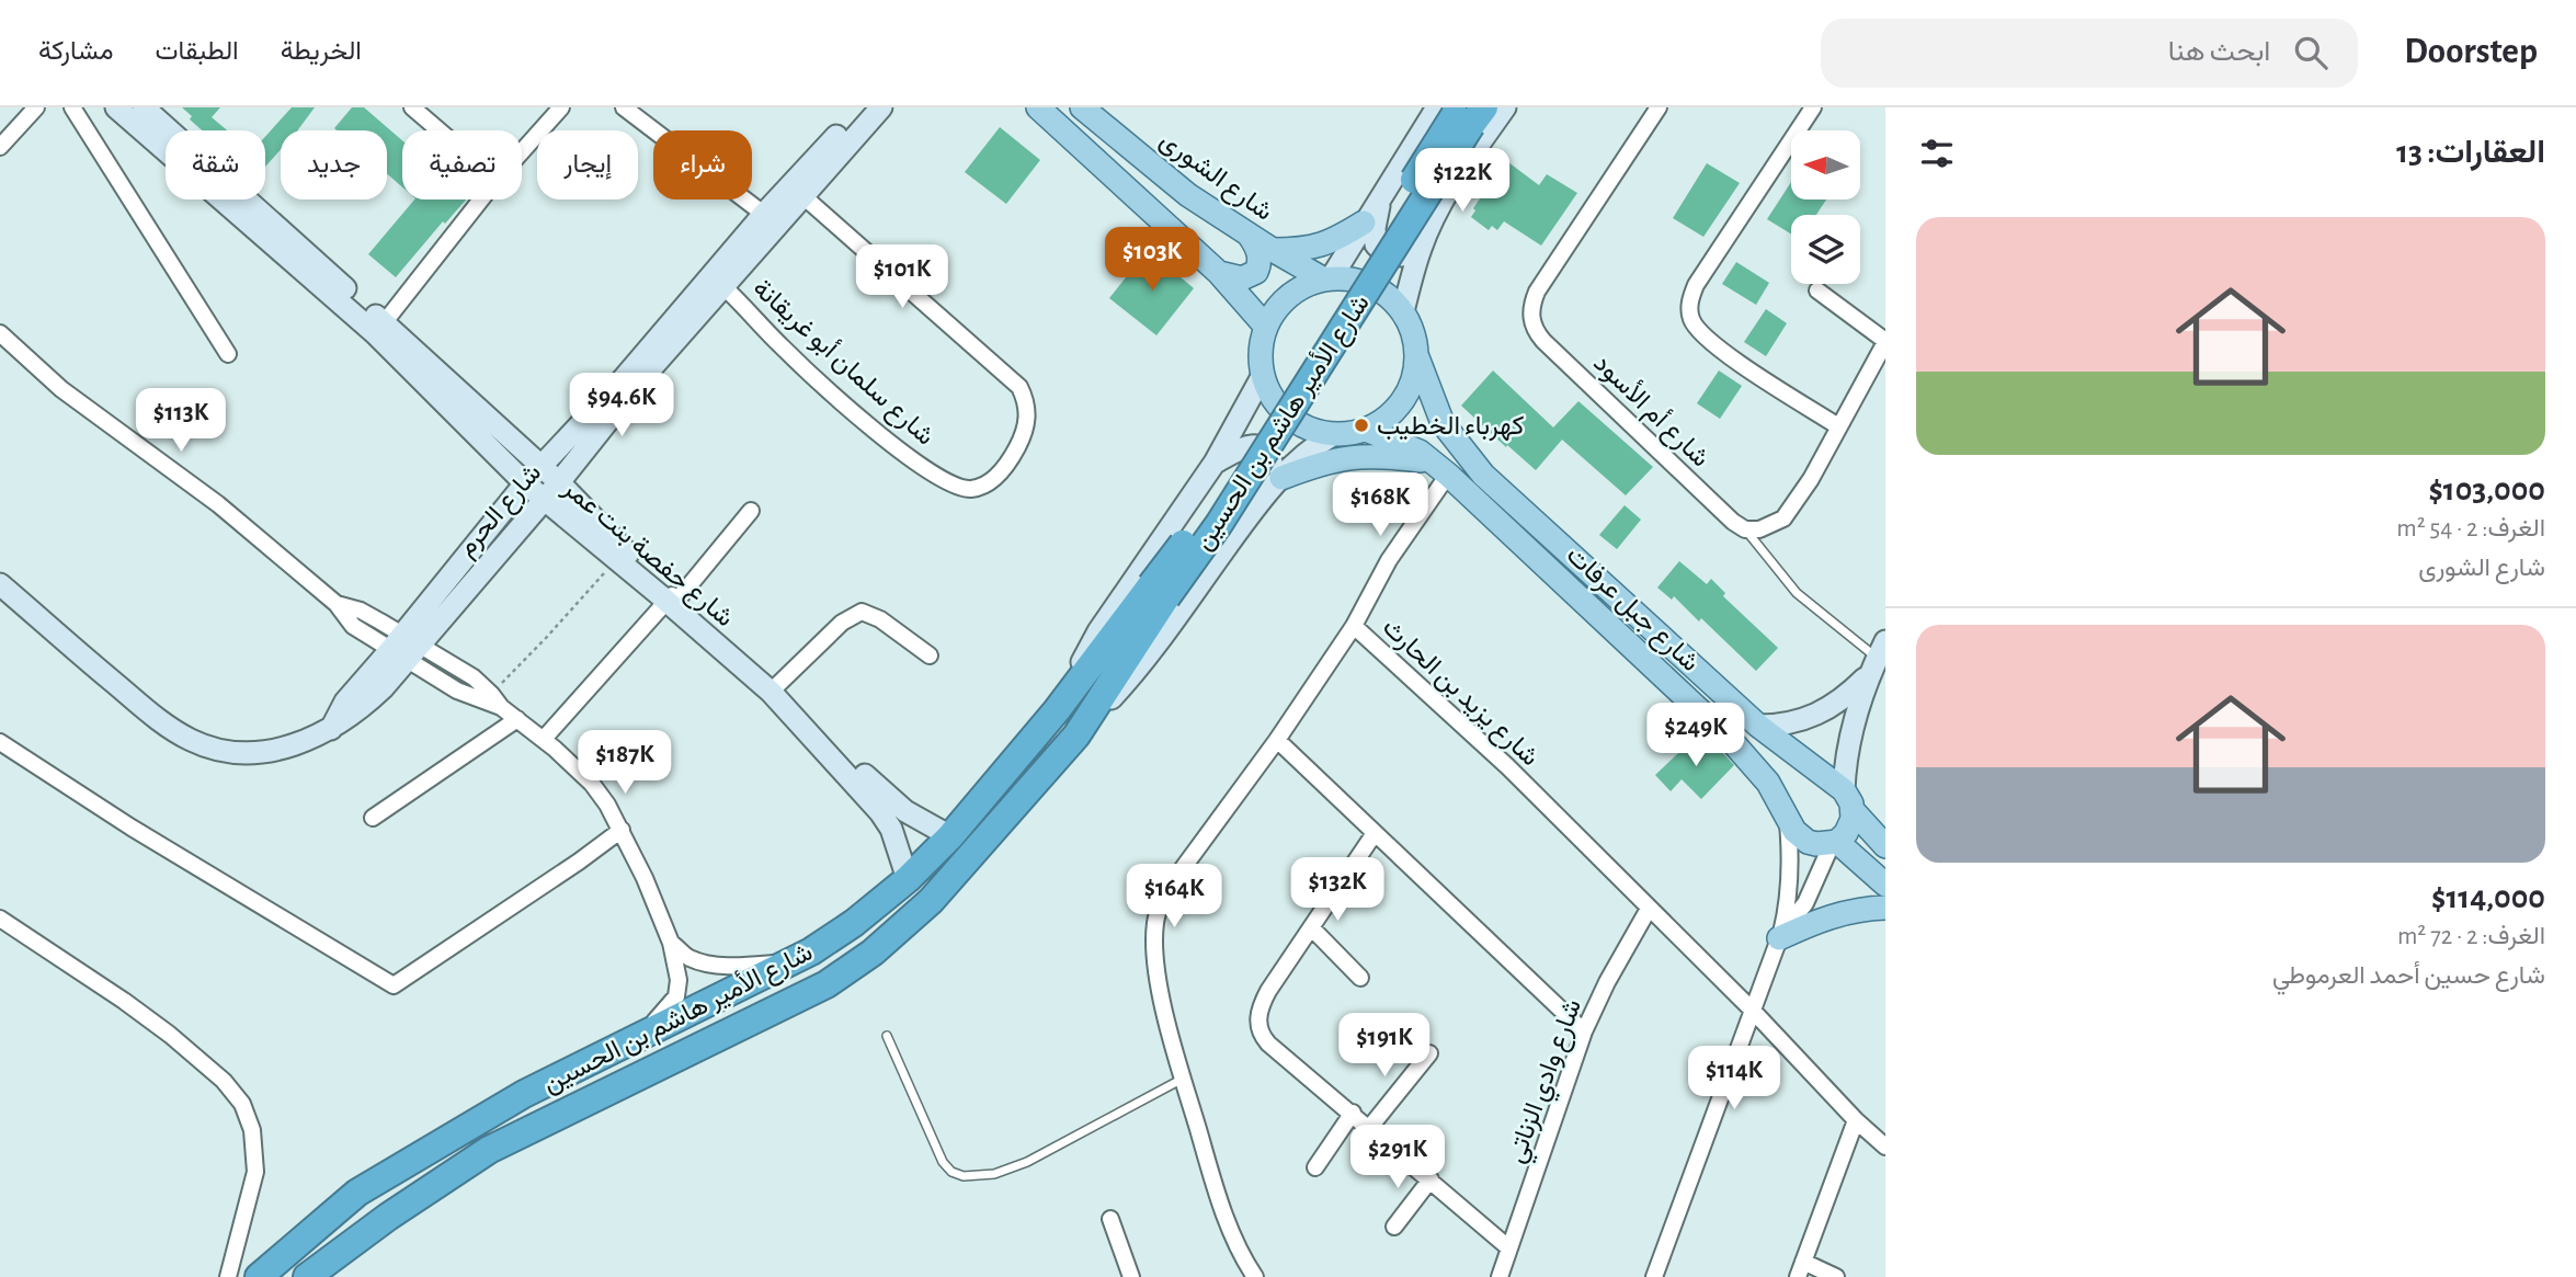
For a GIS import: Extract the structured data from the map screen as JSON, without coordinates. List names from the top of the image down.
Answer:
{
  "streets": {
    "highway": ["شارع الأمير هاشم بن الحسين"],
    "main road": ["شارع الشورى", "شارع جبل عرفات"],
    "street": [
      "شارع سلمان أبو غريقانة",
      "شارع أم الأسود",
      "شارع الحرم",
      "شارع حفصة بنت عمر",
      "شارع يزيد بن الحارث",
      "شارع وادي الزناتي"
    ]
  },
  "crossings": [
    ["شارع الشورى", "شارع الأمير هاشم بن الحسين"],
    ["شارع الشورى", "شارع جبل عرفات"],
    ["شارع سلمان أبو غريقانة", "شارع الحرم"],
    ["شارع الأمير هاشم بن الحسين", "شارع حفصة بنت عمر"],
    ["شارع الأمير هاشم بن الحسين", "شارع جبل عرفات"],
    ["شارع الحرم", "شارع حفصة بنت عمر"],
    ["شارع يزيد بن الحارث", "شارع وادي الزناتي"]
  ],
  "places": ["كهرباء الخطيب"],
  "north": "left",
  "page": {
    "header": "Doorstep",
    "search": "ابحث هنا",
    "nav": ["الخريطة", "الطبقات", "مشاركة"],
    "heading": "العقارات: 13",
    "chip": [
      "شراء",
      "إيجار",
      "تصفية",
      "جديد",
      "شقة"
    ],
    "price": [
      "$122K",
      "$103K",
      "$101K",
      "$94.6K",
      "$113K",
      "$168K",
      "$249K",
      "$187K",
      "$132K",
      "$164K",
      "$191K",
      "$114K",
      "$291K"
    ],
    "list": [
      {
        "name": "$103,000",
        "note": "الغرف: 2 · 54 m² · شارع الشورى"
      },
      {
        "name": "$114,000",
        "note": "الغرف: 2 · 72 m² · شارع حسين أحمد العرموطي"
      }
    ]
  }
}
